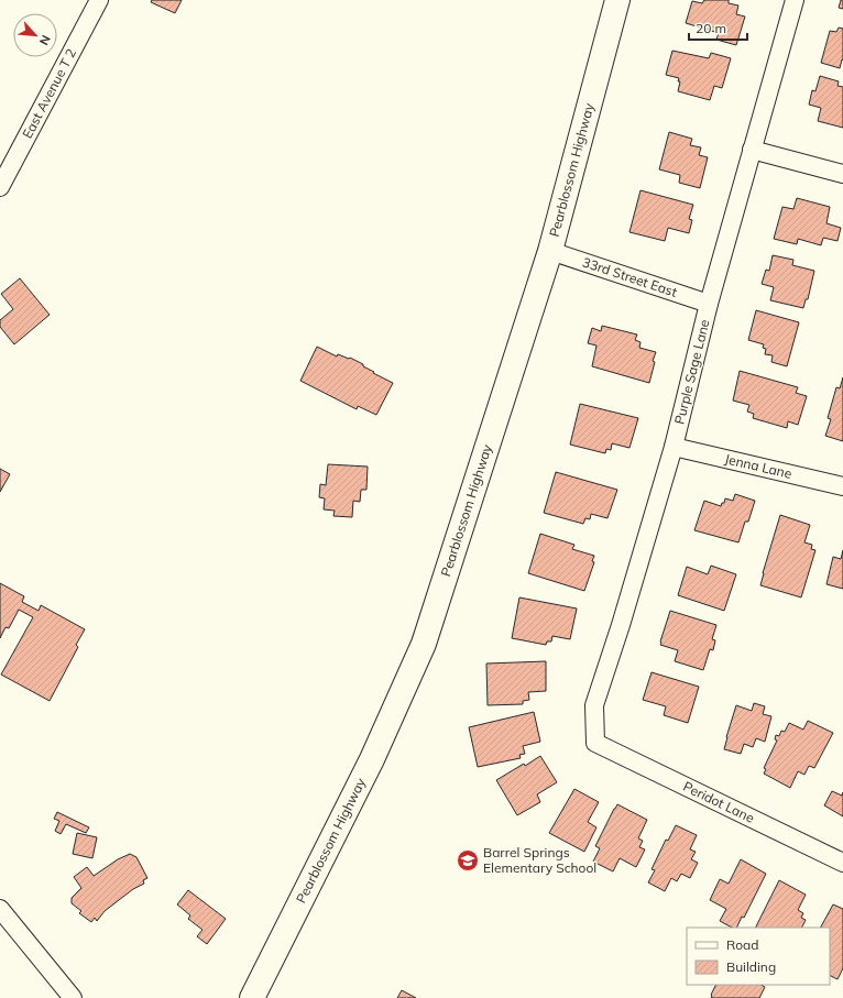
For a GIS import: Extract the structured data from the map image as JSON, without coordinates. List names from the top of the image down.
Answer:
{
  "streets": {
    "main road": ["Pearblossom Highway"],
    "street": [
      "East Avenue T 2",
      "33rd Street East",
      "Purple Sage Lane",
      "Jenna Lane",
      "Peridot Lane"
    ]
  },
  "crossings": [
    ["Pearblossom Highway", "33rd Street East"],
    ["33rd Street East", "Purple Sage Lane"],
    ["Purple Sage Lane", "Jenna Lane"],
    ["Purple Sage Lane", "Peridot Lane"]
  ],
  "places": {
    "school or university": ["Barrel Springs Elementary School"]
  },
  "legend": ["Road", "Building"],
  "scale_bar": "20 m",
  "north": "bottom right"
}
